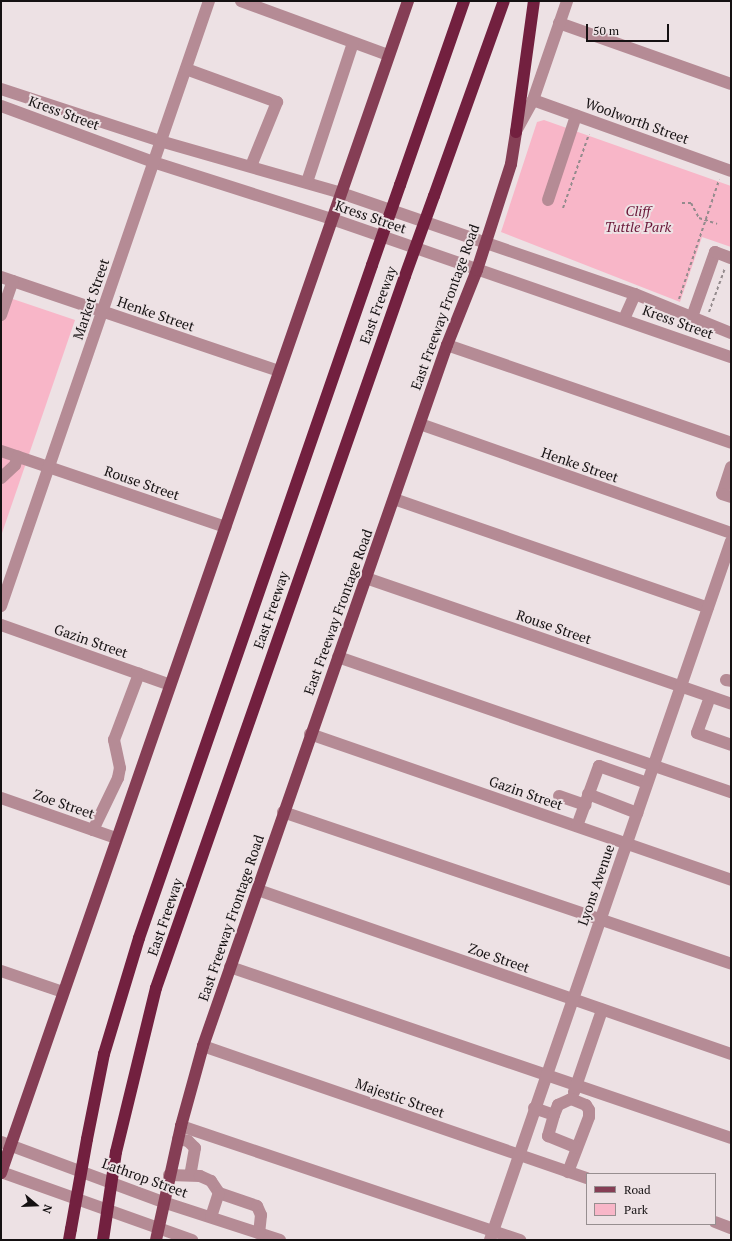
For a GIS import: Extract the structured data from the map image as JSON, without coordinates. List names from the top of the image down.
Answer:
{
  "streets": {
    "highway": ["East Freeway"],
    "main road": ["East Freeway Frontage Road"],
    "street": [
      "Kress Street",
      "Woolworth Street",
      "Market Street",
      "Henke Street",
      "Rouse Street",
      "Gazin Street",
      "Zoe Street",
      "Lyons Avenue",
      "Majestic Street",
      "Lathrop Street"
    ]
  },
  "crossings": [
    ["Kress Street", "Market Street"],
    ["Kress Street", "East Freeway Frontage Road"],
    ["Woolworth Street", "East Freeway Frontage Road"],
    ["Market Street", "Henke Street"],
    ["Market Street", "Rouse Street"],
    ["East Freeway Frontage Road", "Henke Street"],
    ["East Freeway Frontage Road", "Rouse Street"],
    ["East Freeway Frontage Road", "Gazin Street"],
    ["East Freeway Frontage Road", "Zoe Street"],
    ["East Freeway Frontage Road", "Majestic Street"],
    ["East Freeway Frontage Road", "Lathrop Street"],
    ["Rouse Street", "Lyons Avenue"],
    ["Gazin Street", "Lyons Avenue"],
    ["Zoe Street", "Lyons Avenue"],
    ["Lyons Avenue", "Majestic Street"]
  ],
  "parks": ["Cliff Tuttle Park"],
  "legend": ["Road", "Park"],
  "scale_bar": "50 m",
  "north": "right"
}
